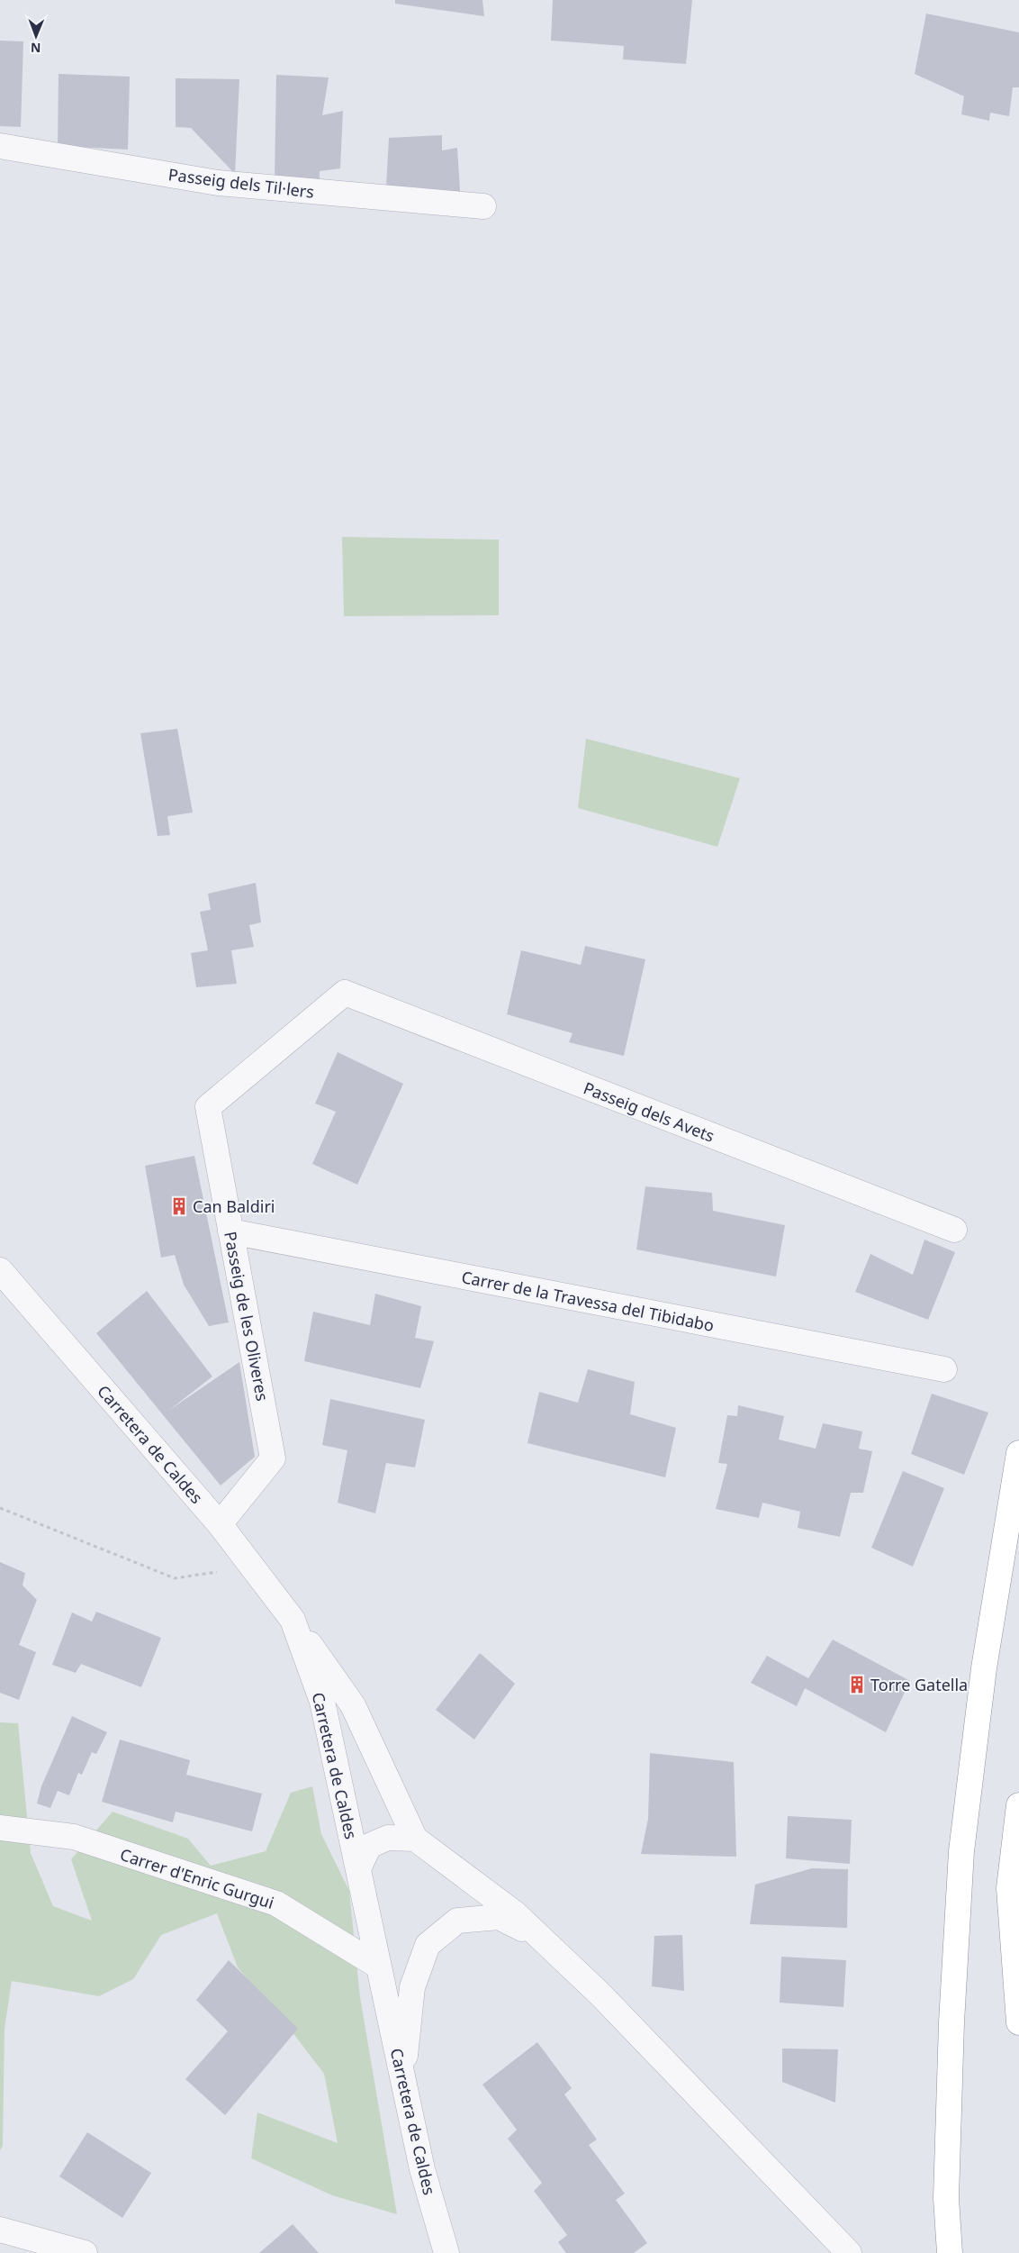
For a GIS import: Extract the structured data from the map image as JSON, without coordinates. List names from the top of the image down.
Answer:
{
  "streets": {
    "street": [
      "Passeig dels Til·lers",
      "Passeig dels Avets",
      "Carrer de la Travessa del Tibidabo",
      "Passeig de les Oliveres",
      "Carretera de Caldes",
      "Carrer d'Enric Gurgui"
    ]
  },
  "crossings": [
    ["Passeig dels Avets", "Passeig de les Oliveres"],
    ["Carrer de la Travessa del Tibidabo", "Passeig de les Oliveres"],
    ["Passeig de les Oliveres", "Carretera de Caldes"],
    ["Carretera de Caldes", "Carrer d'Enric Gurgui"]
  ],
  "places": {
    "building": ["Can Baldiri", "Torre Gatella"]
  },
  "north": "bottom"
}
